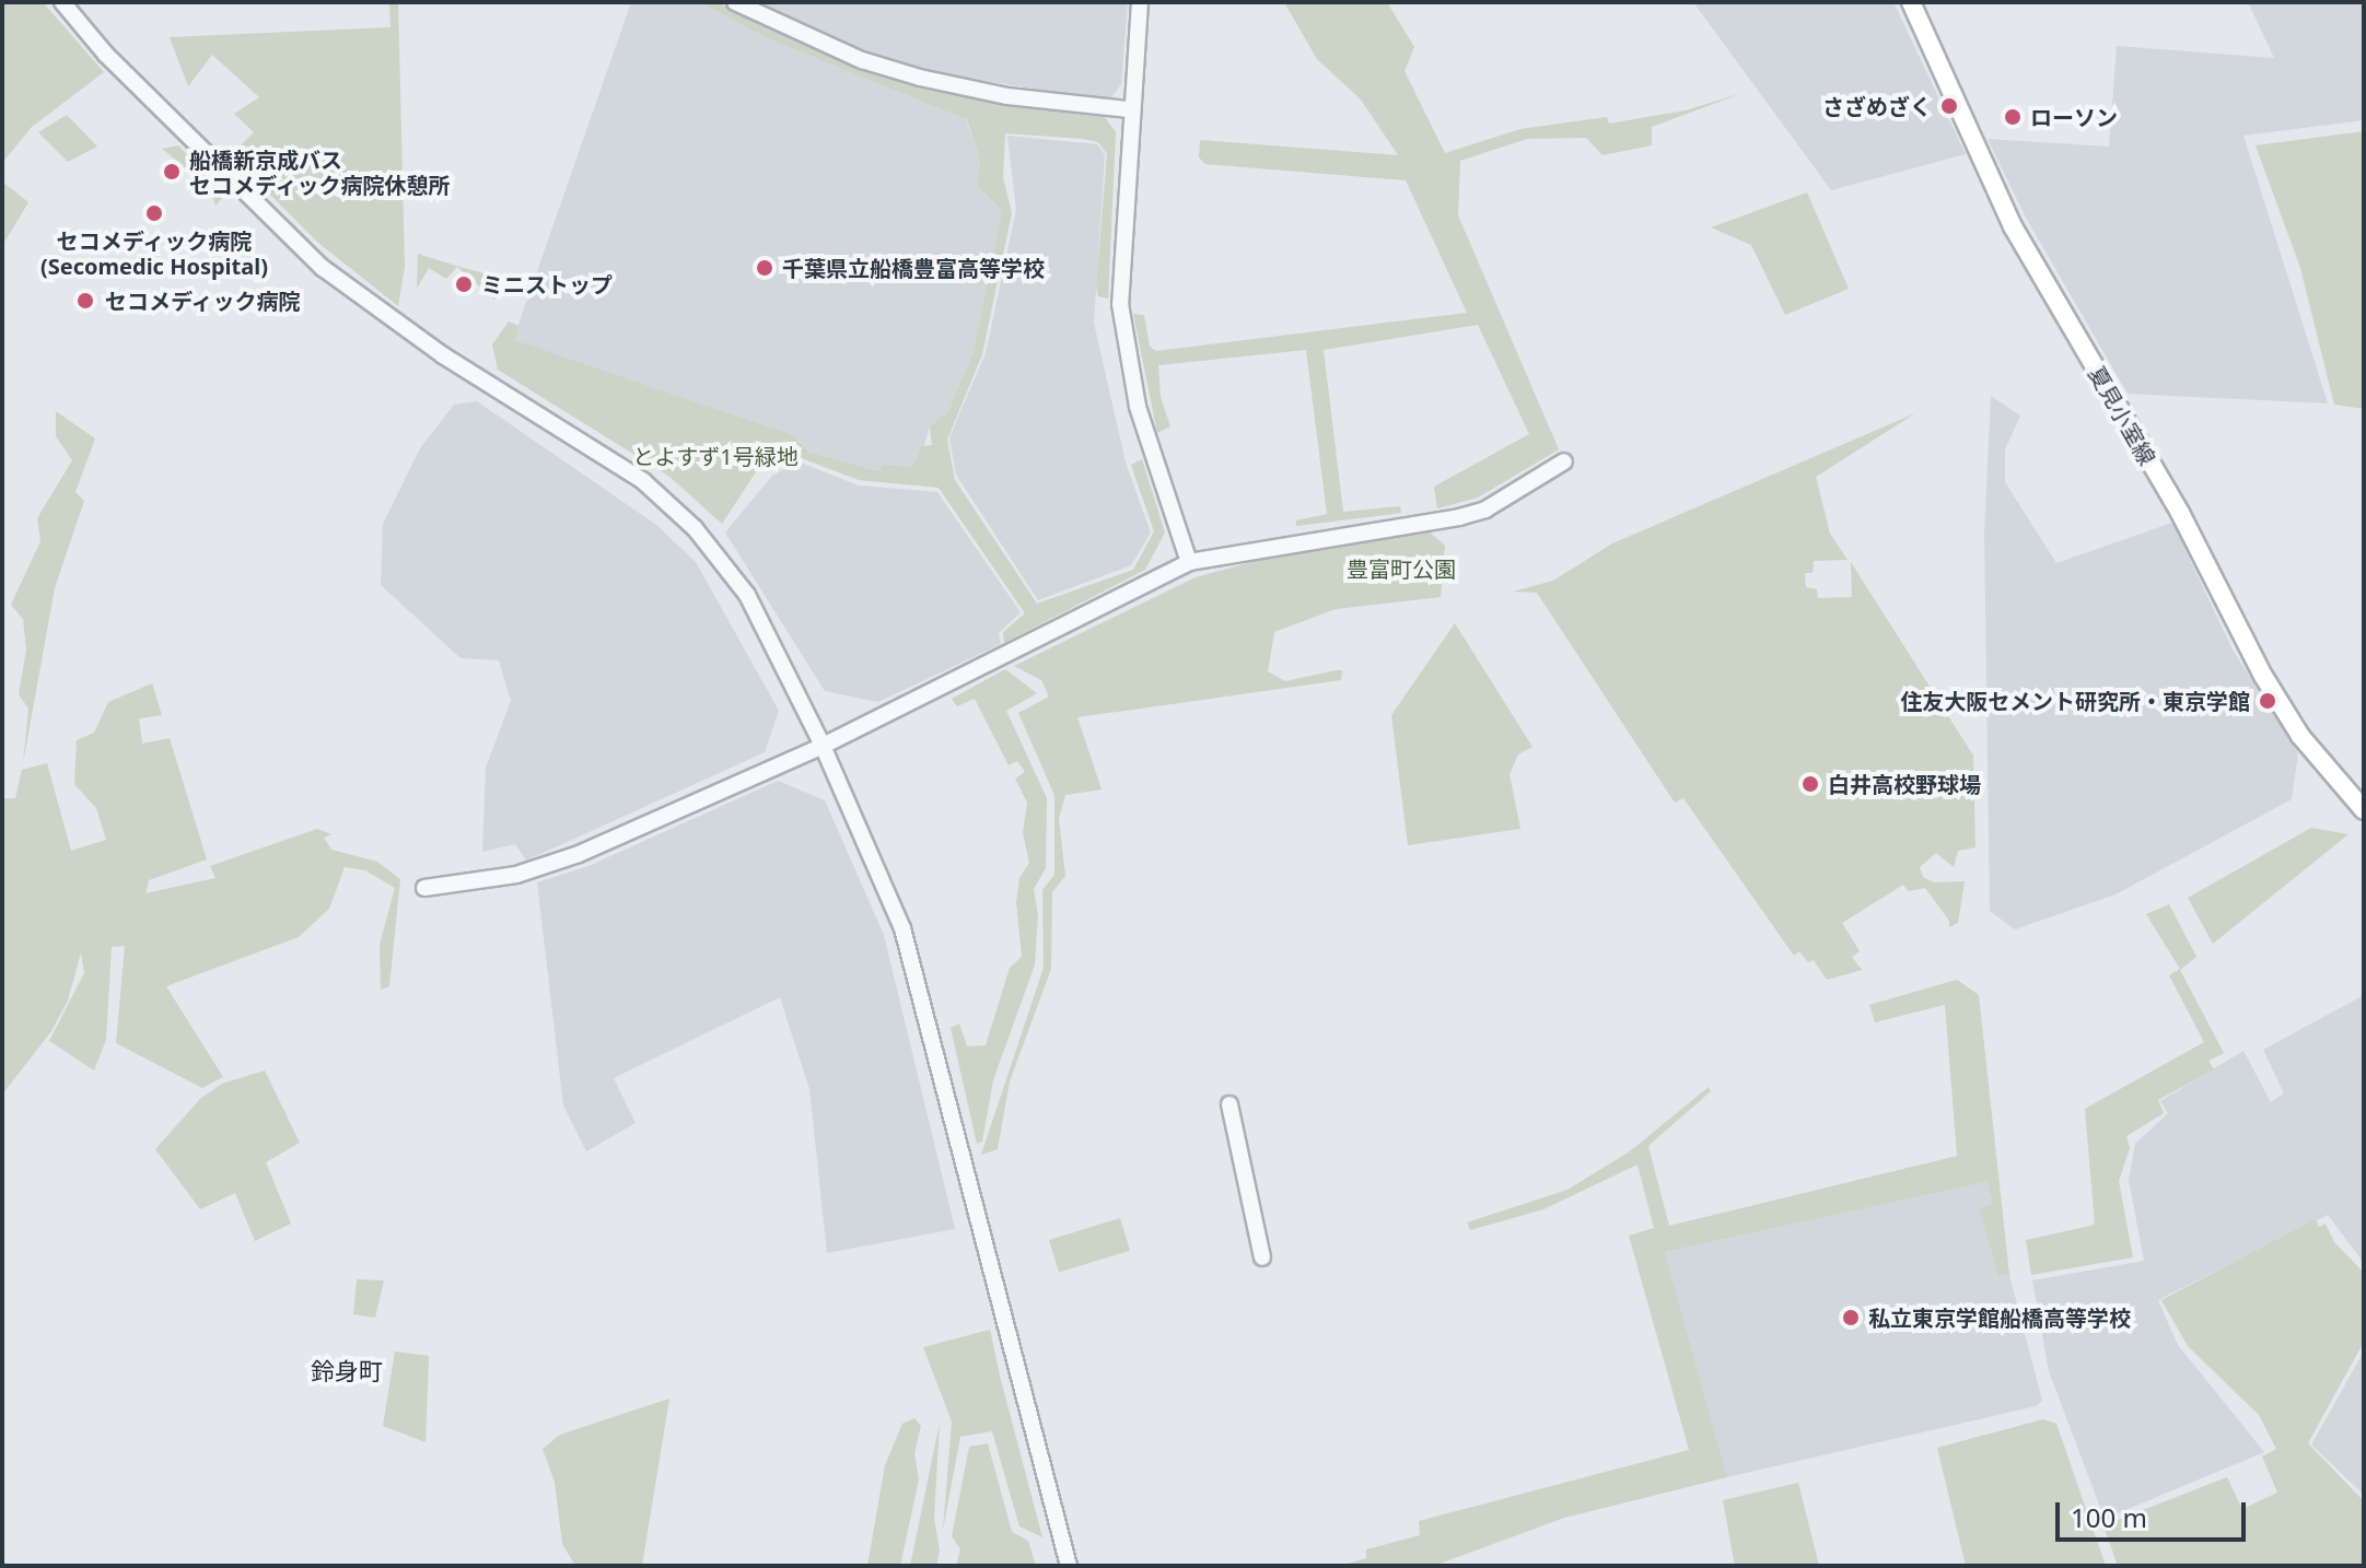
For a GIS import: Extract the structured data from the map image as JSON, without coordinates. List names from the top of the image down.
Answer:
{
  "streets": {
    "main road": ["夏見小室線"]
  },
  "districts": ["鈴身町"],
  "parks": ["とよすず1号緑地", "豊富町公園"],
  "places": [
    "さざめざく",
    "ローソン",
    "船橋新京成バス セコメディック病院休憩所",
    "セコメディック病院 (Secomedic Hospital)",
    "千葉県立船橋豊富高等学校",
    "ミニストップ",
    "セコメディック病院",
    "住友大阪セメント研究所・東京学館",
    "白井高校野球場",
    "私立東京学館船橋高等学校"
  ],
  "scale_bar": "100 m"
}
